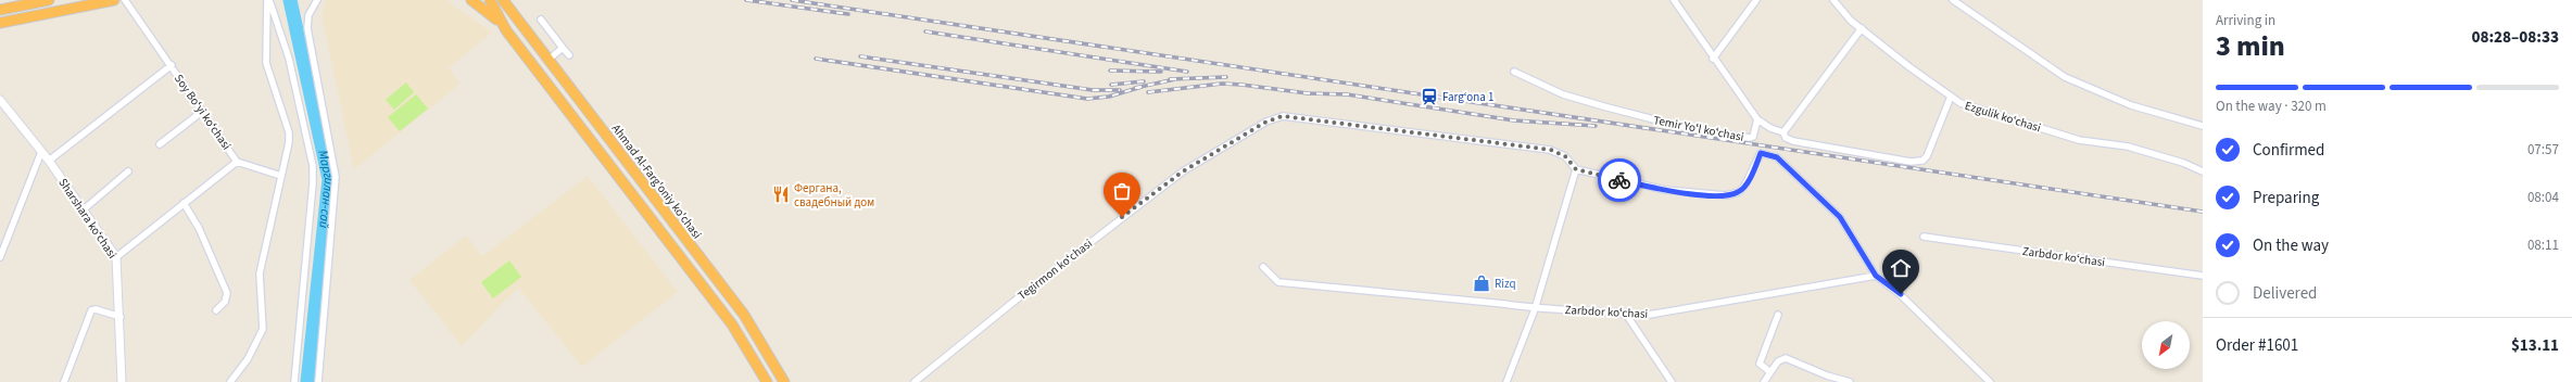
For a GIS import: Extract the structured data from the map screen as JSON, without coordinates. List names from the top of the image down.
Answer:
{
  "streets": {
    "highway": ["Ahmad Al-Farg'oniy ko'chasi"],
    "street": [
      "Soy Boʻyi koʻchasi",
      "Ezgulik koʻchasi",
      "Temir Yoʻl koʻchasi",
      "Sharshara koʻchasi",
      "Zarbdor koʻchasi",
      "Tegirmon koʻchasi"
    ]
  },
  "crossings": [
    ["Soy Boʻyi koʻchasi", "Sharshara koʻchasi"]
  ],
  "water": ["Маргилан-сай"],
  "places": {
    "station": ["Farg‘ona 1"],
    "restaurant": ["Фергана, свадебный дом"],
    "shop": ["Rizq"]
  },
  "north": "bottom left",
  "page": {
    "heading": ["3 min", "Arriving in", "08:28–08:33"],
    "panel": ["Order #1601", "$13.11"],
    "bar": "On the way · 320 m",
    "list": [
      ["Confirmed", "07:57"],
      ["Preparing", "08:04"],
      ["On the way", "08:11"],
      "Delivered"
    ]
  }
}
